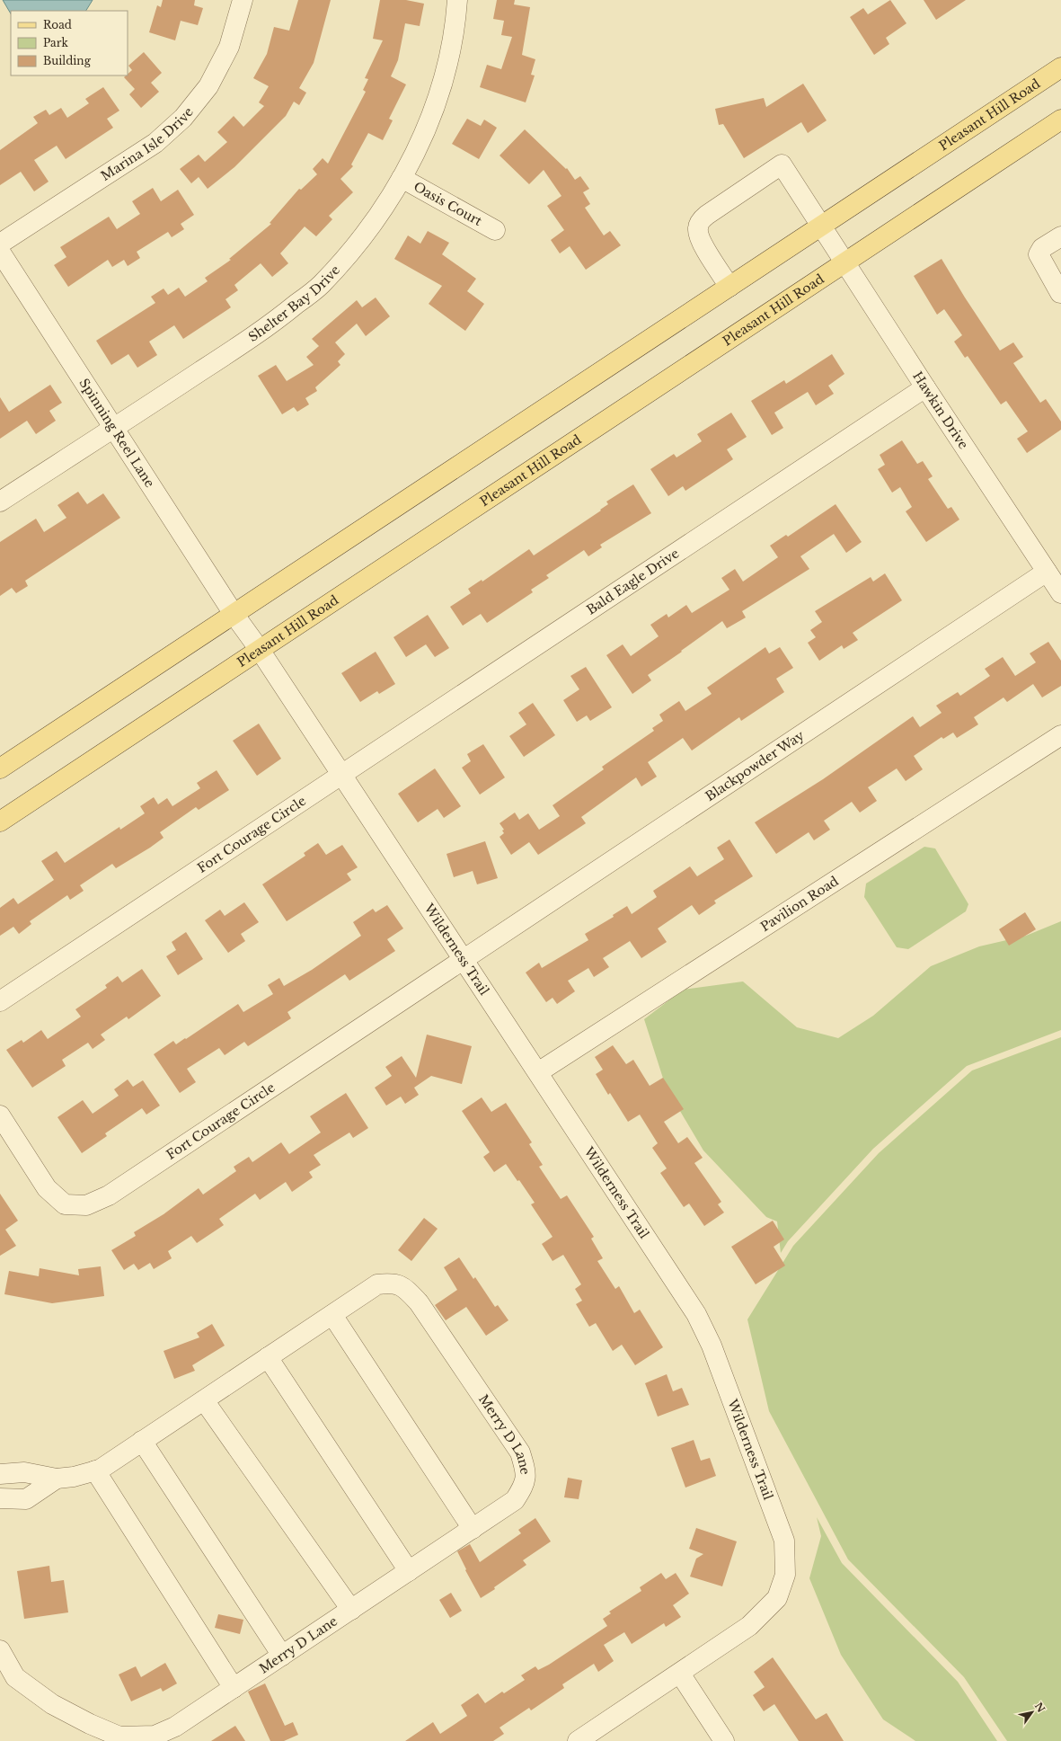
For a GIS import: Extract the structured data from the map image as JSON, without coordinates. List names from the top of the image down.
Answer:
{
  "streets": {
    "main road": ["Pleasant Hill Road"],
    "street": [
      "Marina Isle Drive",
      "Oasis Court",
      "Shelter Bay Drive",
      "Hawkin Drive",
      "Spinning Reel Lane",
      "Bald Eagle Drive",
      "Blackpowder Way",
      "Fort Courage Circle",
      "Pavilion Road",
      "Wilderness Trail",
      "Merry D Lane"
    ]
  },
  "crossings": [
    ["Pleasant Hill Road", "Hawkin Drive"],
    ["Pleasant Hill Road", "Spinning Reel Lane"],
    ["Pleasant Hill Road", "Wilderness Trail"],
    ["Oasis Court", "Shelter Bay Drive"],
    ["Shelter Bay Drive", "Spinning Reel Lane"],
    ["Hawkin Drive", "Bald Eagle Drive"],
    ["Hawkin Drive", "Blackpowder Way"],
    ["Spinning Reel Lane", "Wilderness Trail"],
    ["Bald Eagle Drive", "Fort Courage Circle"],
    ["Bald Eagle Drive", "Wilderness Trail"],
    ["Blackpowder Way", "Fort Courage Circle"],
    ["Blackpowder Way", "Wilderness Trail"],
    ["Fort Courage Circle", "Wilderness Trail"],
    ["Pavilion Road", "Wilderness Trail"]
  ],
  "legend": ["Road", "Park", "Building"],
  "north": "top right"
}
